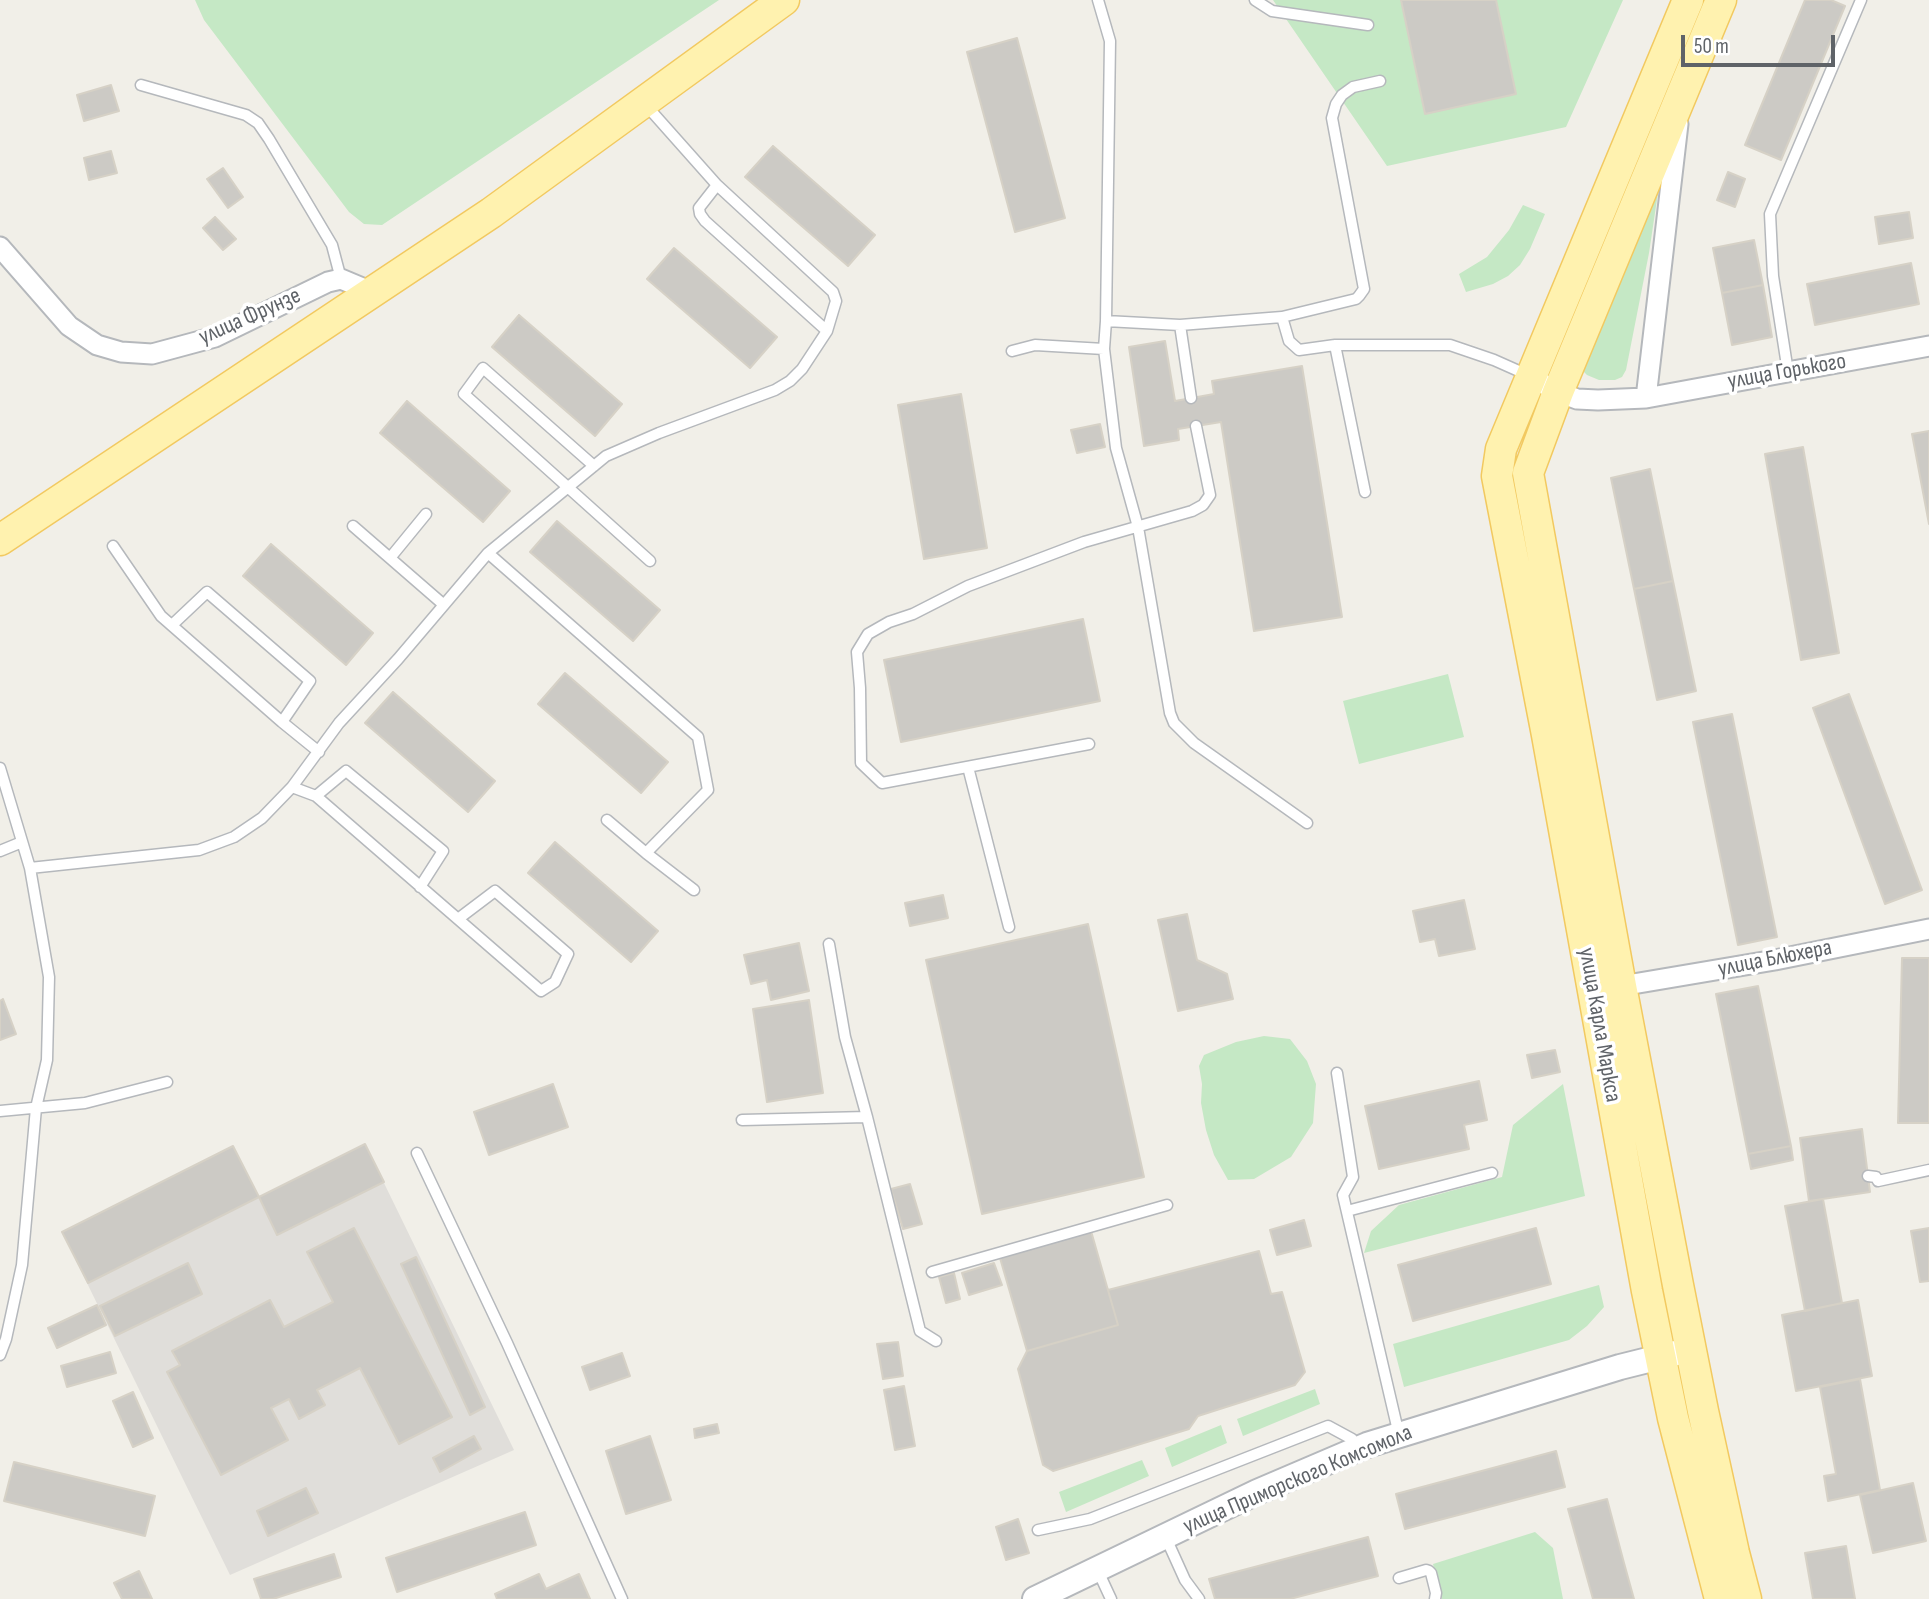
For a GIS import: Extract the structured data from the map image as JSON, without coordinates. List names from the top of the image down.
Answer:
{
  "streets": {
    "main road": ["улица Карла Маркса"],
    "street": [
      "улица Фрунзе",
      "улица Горького",
      "улица Блюхера",
      "улица Приморского Комсомола"
    ]
  },
  "crossings": [
    ["улица Горького", "улица Карла Маркса"],
    ["улица Блюхера", "улица Карла Маркса"],
    ["улица Карла Маркса", "улица Приморского Комсомола"]
  ],
  "scale_bar": "50 m"
}
